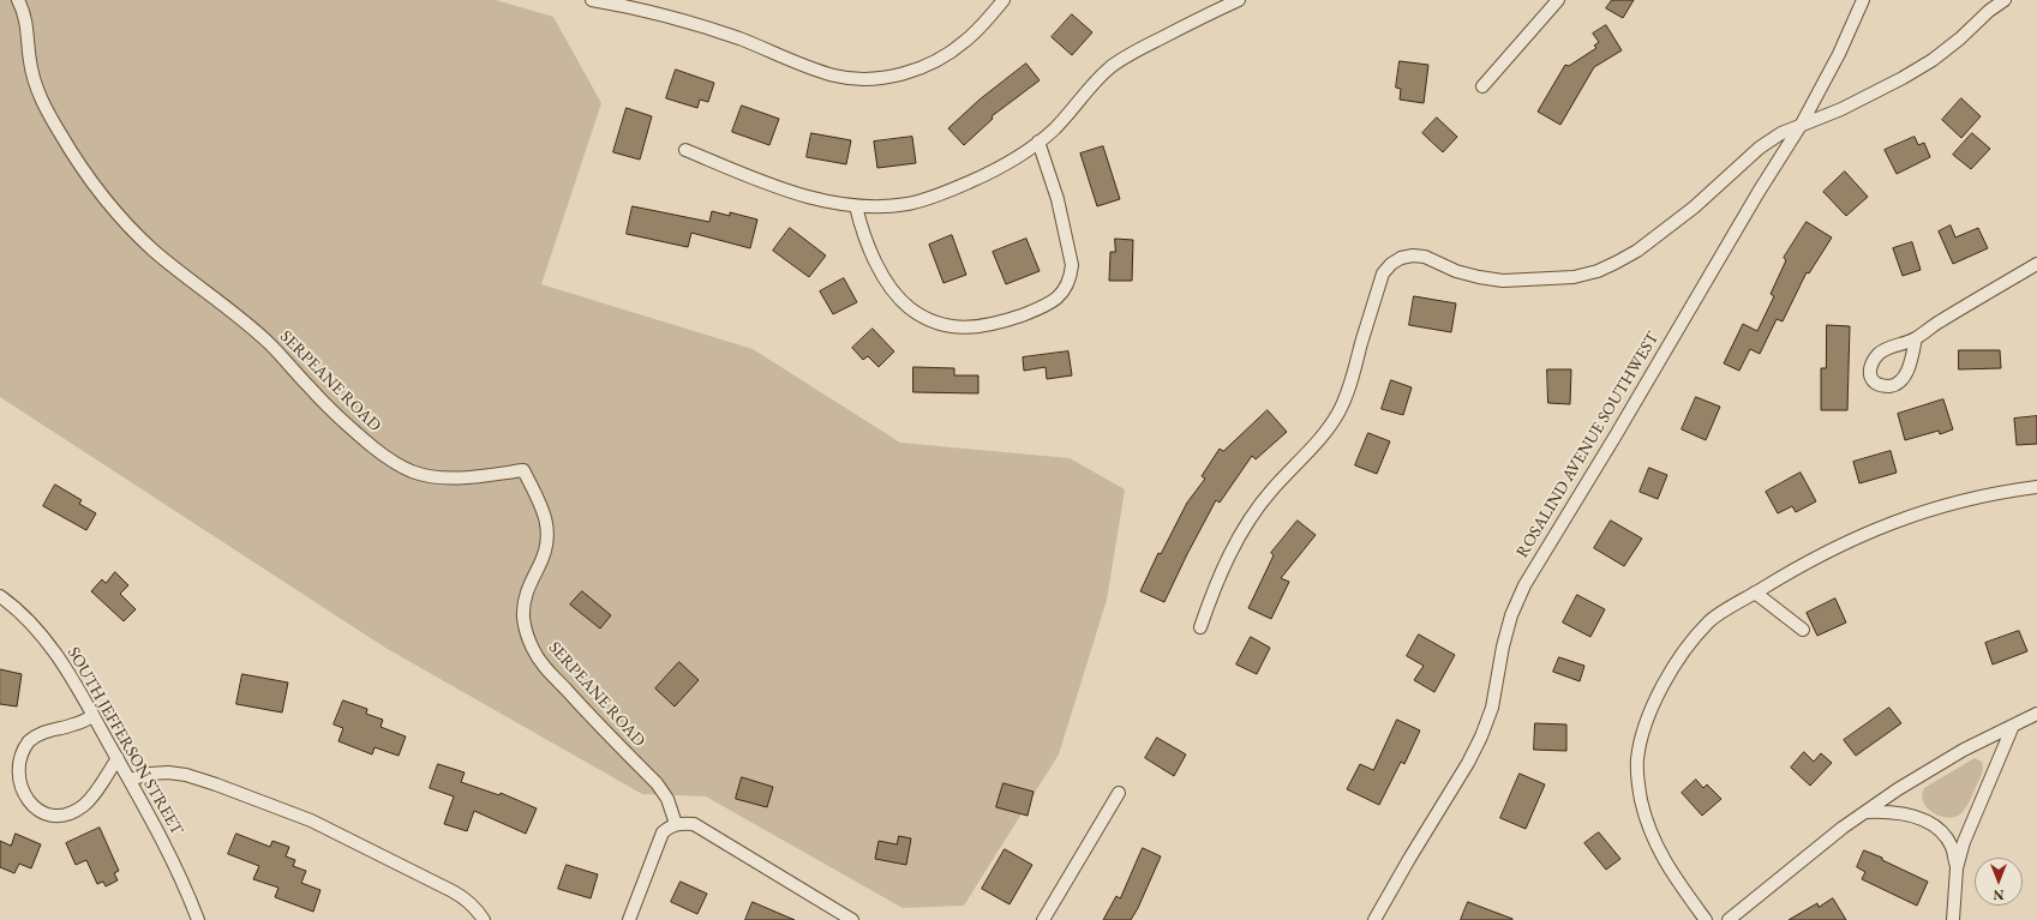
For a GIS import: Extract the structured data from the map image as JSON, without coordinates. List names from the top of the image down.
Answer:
{
  "streets": {
    "street": ["SERPEANE ROAD", "ROSALIND AVENUE SOUTHWEST", "SOUTH JEFFERSON STREET"]
  },
  "north": "bottom"
}
